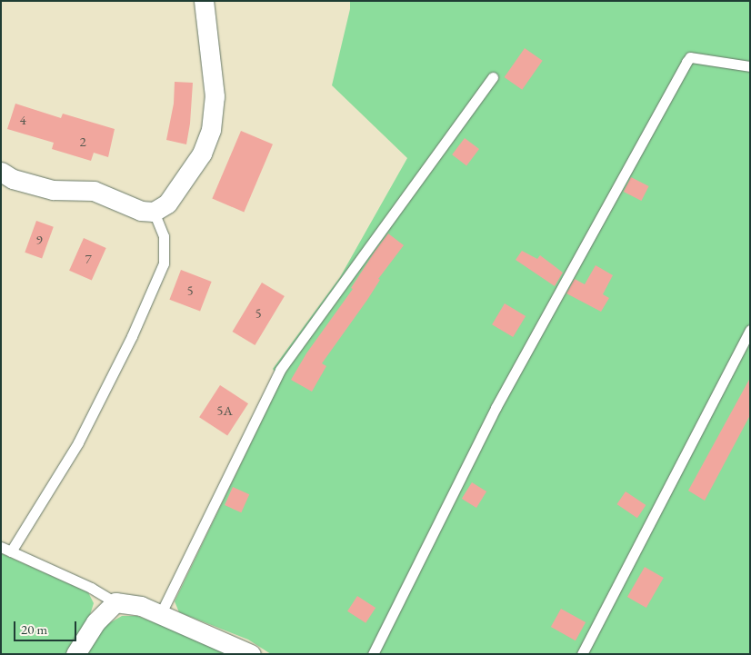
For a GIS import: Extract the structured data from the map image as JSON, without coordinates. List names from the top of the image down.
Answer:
{
  "house_numbers": [
    "4",
    "2",
    "9",
    "7",
    "5",
    "5",
    "5А"
  ],
  "scale_bar": "20 m"
}
